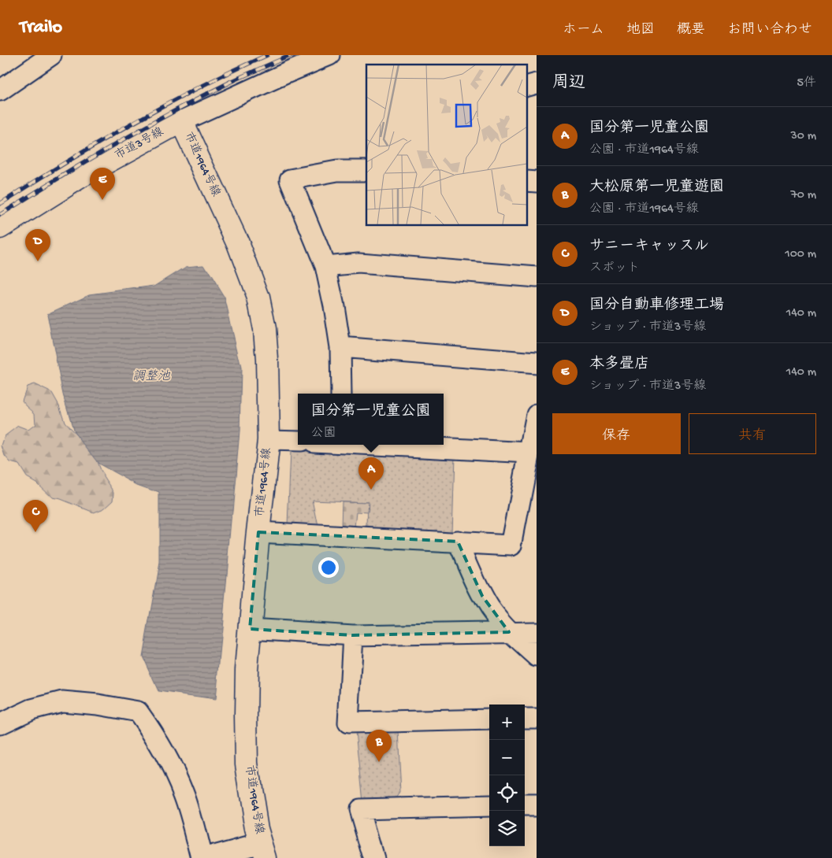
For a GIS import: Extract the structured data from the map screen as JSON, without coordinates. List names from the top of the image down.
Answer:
{
  "streets": {
    "street": ["市道3号線", "市道1964号線"]
  },
  "crossings": [
    ["市道3号線", "市道1964号線"]
  ],
  "water": ["調整池"],
  "page": {
    "header": "Trailo",
    "nav": [
      "ホーム",
      "地図",
      "概要",
      "お問い合わせ"
    ],
    "heading": ["周辺", "5件"],
    "list": [
      {
        "mark": "A",
        "name": "国分第一児童公園",
        "note": "公園 · 市道1964号線",
        "value": "30 m"
      },
      {
        "mark": "B",
        "name": "大松原第一児童遊園",
        "note": "公園 · 市道1964号線",
        "value": "70 m"
      },
      {
        "mark": "C",
        "name": "サニーキャッスル",
        "note": "スポット",
        "value": "100 m"
      },
      {
        "mark": "D",
        "name": "国分自動車修理工場",
        "note": "ショップ · 市道3号線",
        "value": "140 m"
      },
      {
        "mark": "E",
        "name": "本多畳店",
        "note": "ショップ · 市道3号線",
        "value": "140 m"
      }
    ],
    "pins": [
      "E",
      "D",
      "A",
      "C",
      "B"
    ],
    "popup": ["国分第一児童公園", "公園"],
    "buttons": ["保存", "共有"],
    "map_buttons": ["+", "−"]
  }
}
